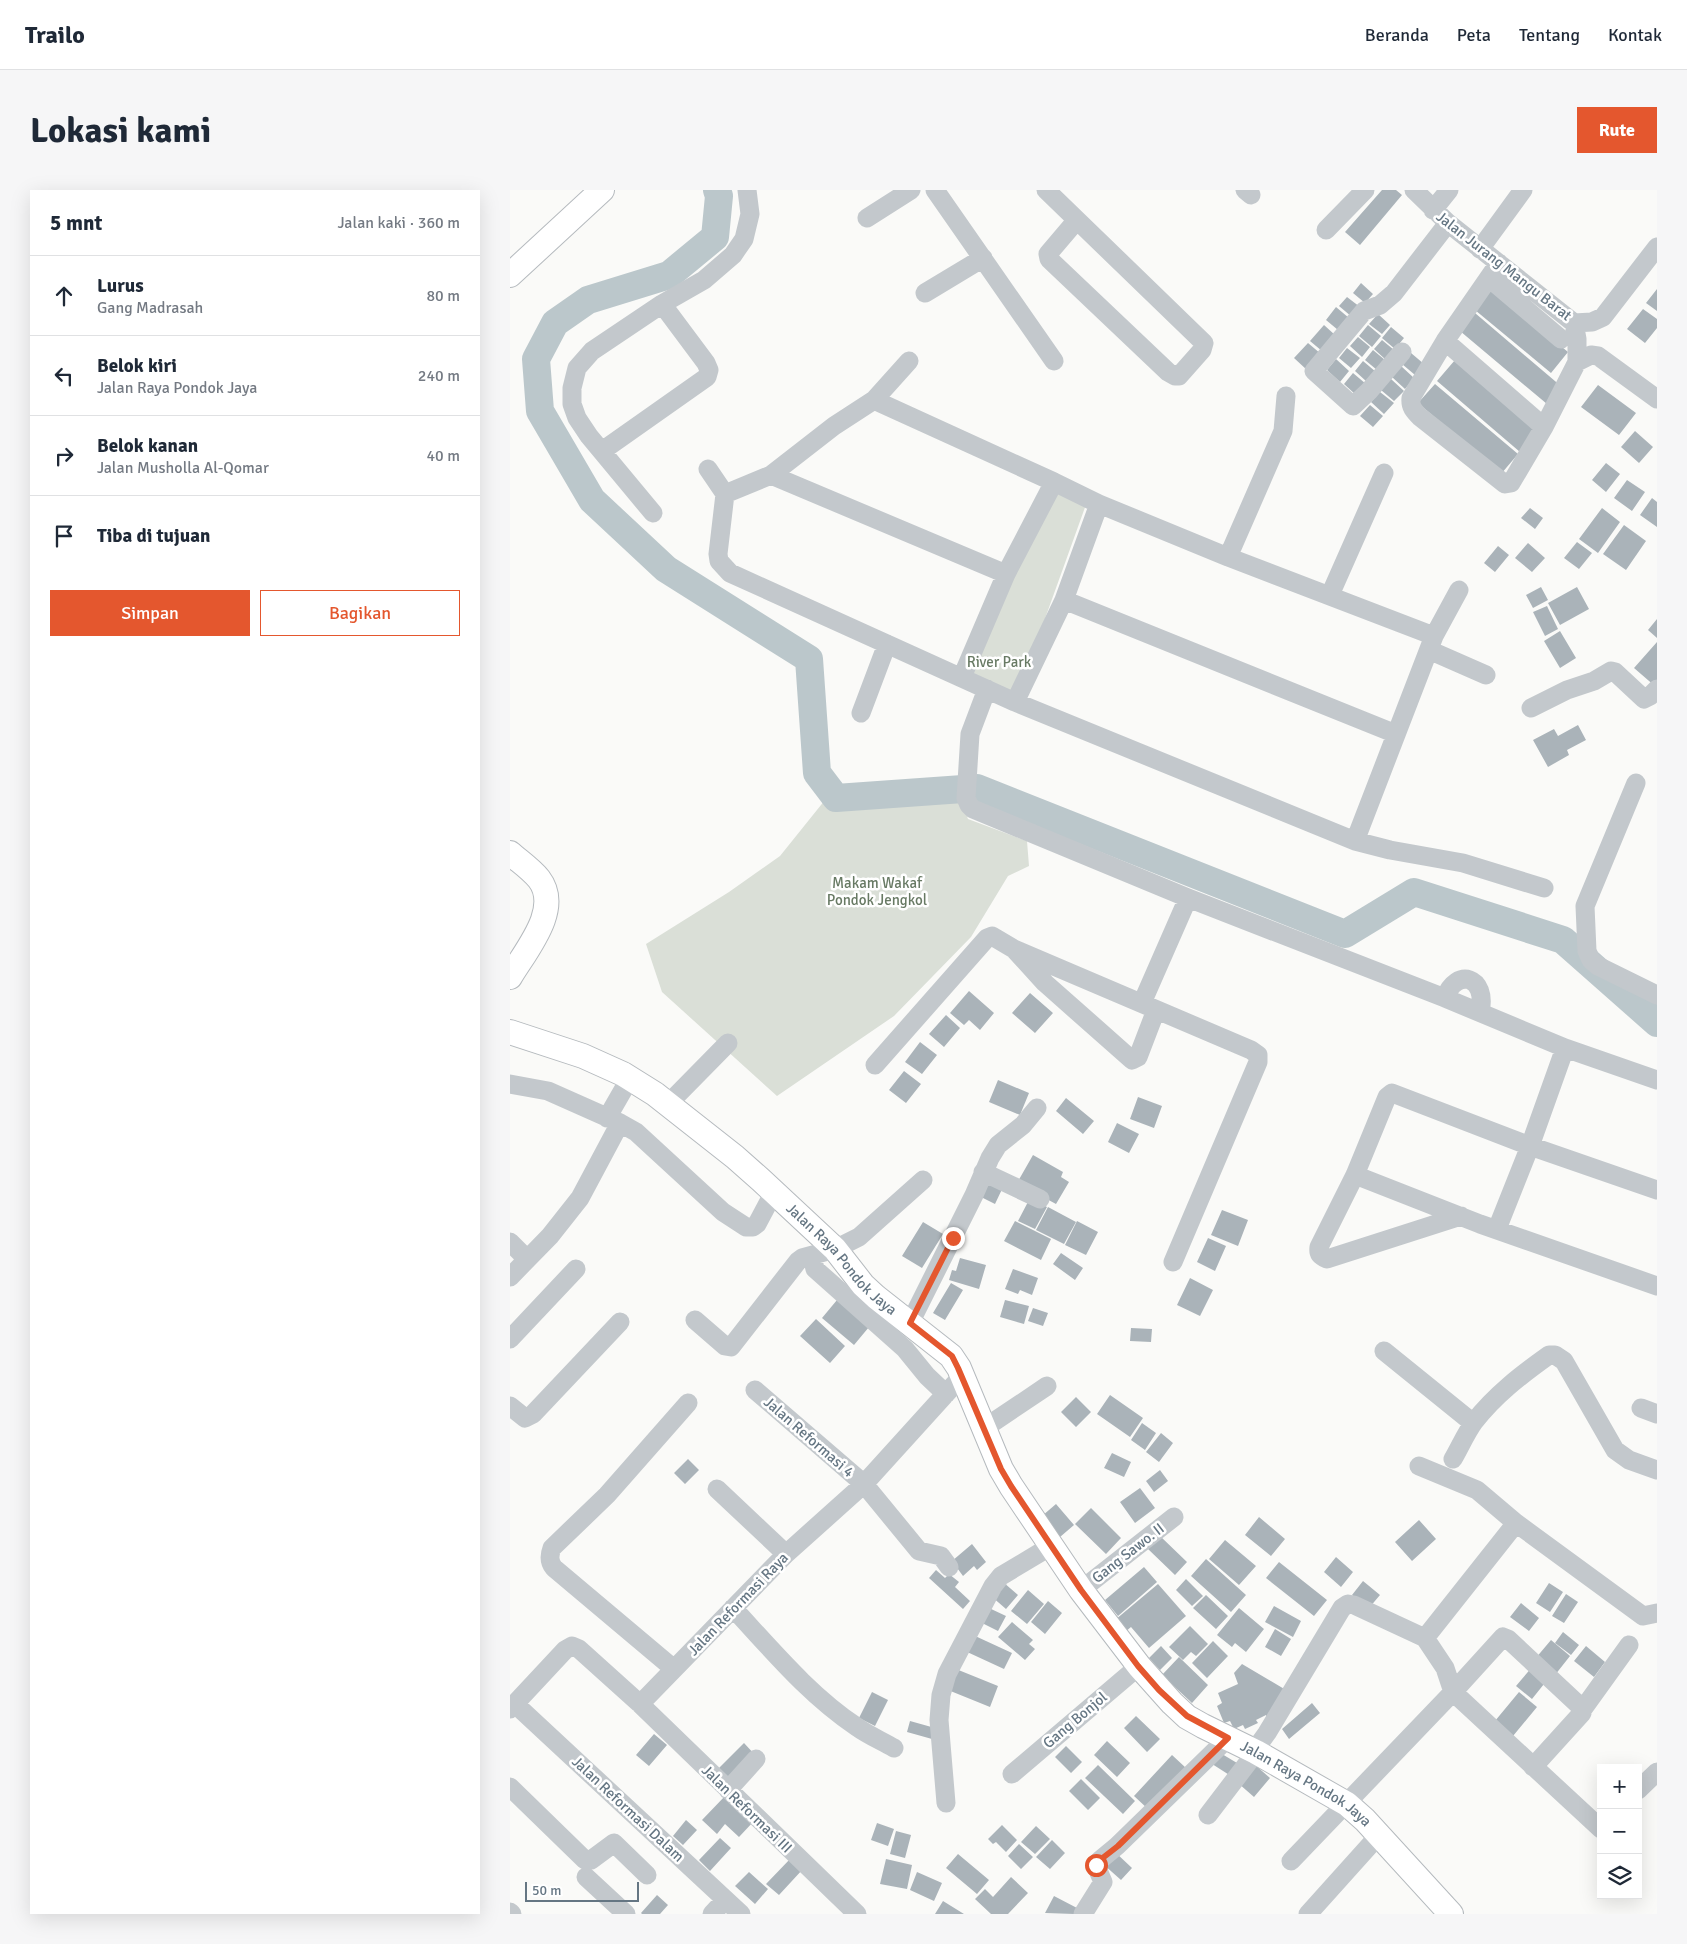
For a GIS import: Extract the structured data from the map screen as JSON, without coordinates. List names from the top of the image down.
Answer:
{
  "streets": {
    "main road": ["Jalan Raya Pondok Jaya"],
    "street": [
      "Jalan Jurang Mangu Barat",
      "Jalan Reformasi 4",
      "Gang Sawo. II",
      "Jalan Reformasi Raya",
      "Gang Bonjol",
      "Jalan Reformasi Dalam",
      "Jalan Reformasi III"
    ]
  },
  "crossings": [
    ["Jalan Raya Pondok Jaya", "Gang Sawo. II"],
    ["Jalan Raya Pondok Jaya", "Jalan Reformasi Raya"],
    ["Jalan Raya Pondok Jaya", "Gang Bonjol"],
    ["Jalan Reformasi 4", "Jalan Reformasi Raya"],
    ["Jalan Reformasi Raya", "Jalan Reformasi III"]
  ],
  "parks": ["River Park", "Makam Wakaf Pondok Jengkol"],
  "scale_bar": "50 m",
  "page": {
    "header": "Trailo",
    "nav": [
      "Beranda",
      "Peta",
      "Tentang",
      "Kontak"
    ],
    "buttons": [
      "Rute",
      ["Simpan", "Bagikan"]
    ],
    "title": "Lokasi kami",
    "heading": ["5 mnt", "Jalan kaki · 360 m"],
    "list": [
      ["Lurus", "Gang Madrasah", "80 m"],
      ["Belok kiri", "Jalan Raya Pondok Jaya", "240 m"],
      ["Belok kanan", "Jalan Musholla Al-Qomar", "40 m"],
      "Tiba di tujuan"
    ],
    "map_buttons": ["+", "−"],
    "scale": "50 m"
  }
}
